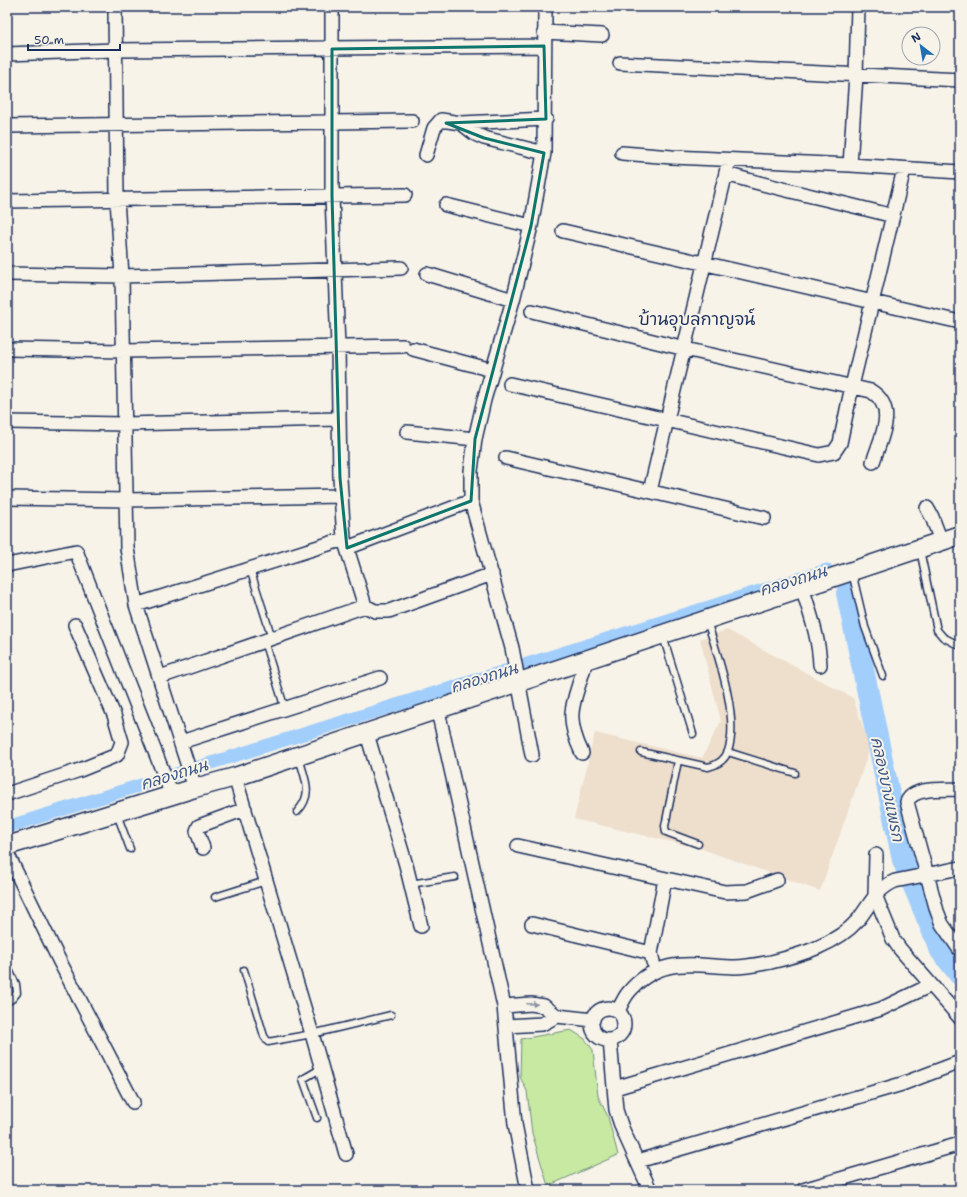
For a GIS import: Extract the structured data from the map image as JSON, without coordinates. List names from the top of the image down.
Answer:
{
  "districts": ["บ้านอุบลกาญจน์"],
  "water": ["คลองถนน", "คลองบางแพรก"],
  "scale_bar": "50 m",
  "north": "top left"
}
